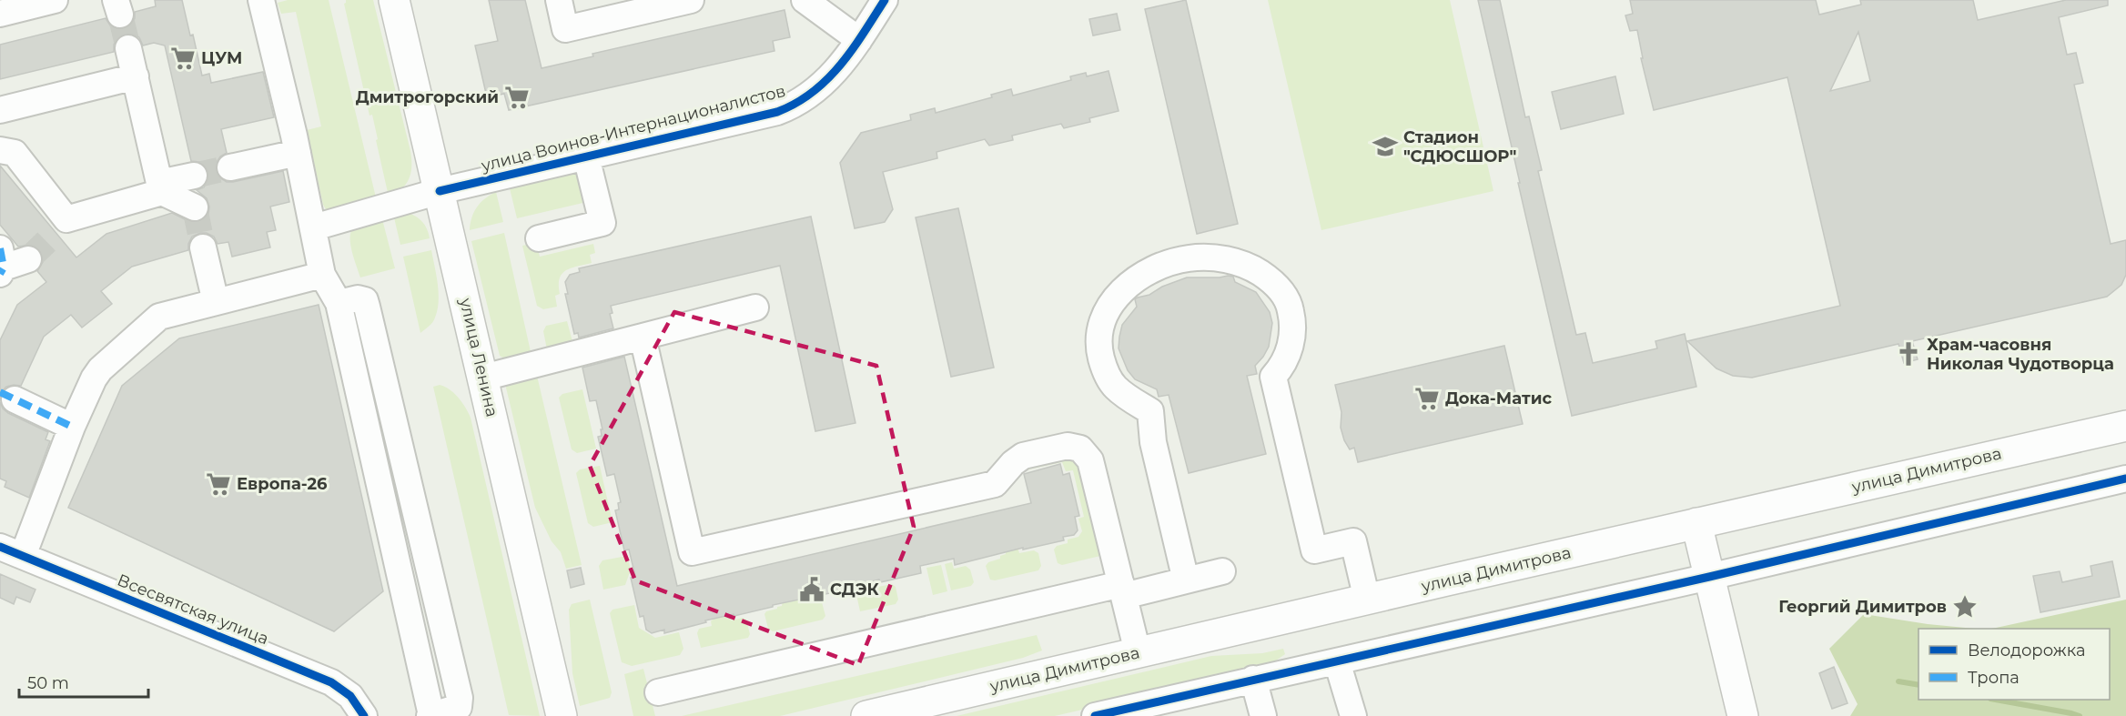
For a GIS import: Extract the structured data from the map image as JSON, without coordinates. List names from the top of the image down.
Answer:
{
  "streets": {
    "main road": ["улица Ленина", "улица Димитрова"],
    "street": ["улица Воинов-Интернационалистов", "Всесвятская улица"]
  },
  "crossings": [
    ["улица Воинов-Интернационалистов", "улица Ленина"]
  ],
  "places": {
    "supermarket": [
      "ЦУМ",
      "Дмитрогорский",
      "Дока-Матис",
      "Европа-26"
    ],
    "school or university": ["Стадион \"СДЮСШОР\""],
    "church": ["Храм-часовня Николая Чудотворца"],
    "public building": ["СДЭК"],
    "place": ["Георгий Димитров"]
  },
  "legend": ["Велодорожка", "Тропа"],
  "scale_bar": "50 m"
}
